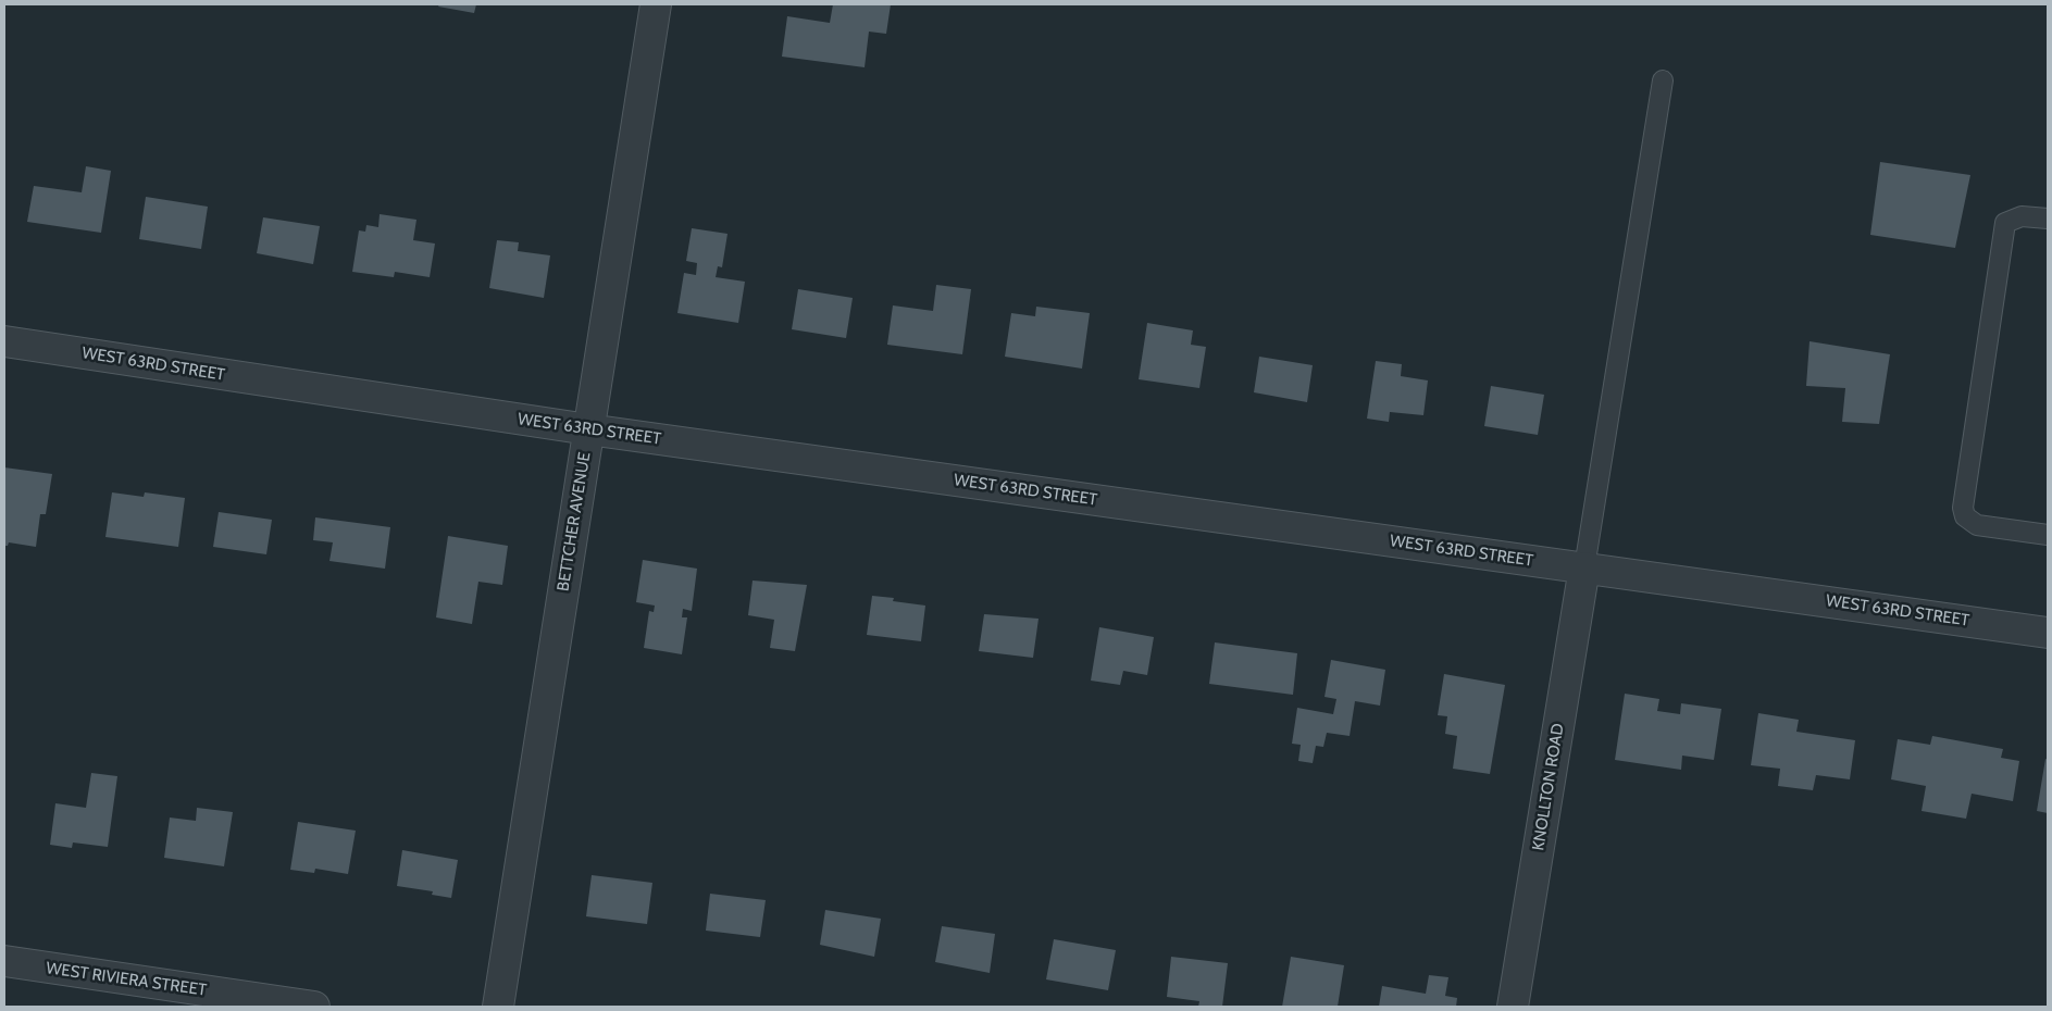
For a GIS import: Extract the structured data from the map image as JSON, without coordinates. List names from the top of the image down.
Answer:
{
  "streets": {
    "street": [
      "WEST 63RD STREET",
      "BETTCHER AVENUE",
      "KNOLLTON ROAD",
      "WEST RIVIERA STREET"
    ]
  },
  "crossings": [
    ["WEST 63RD STREET", "BETTCHER AVENUE"],
    ["WEST 63RD STREET", "KNOLLTON ROAD"]
  ]
}
